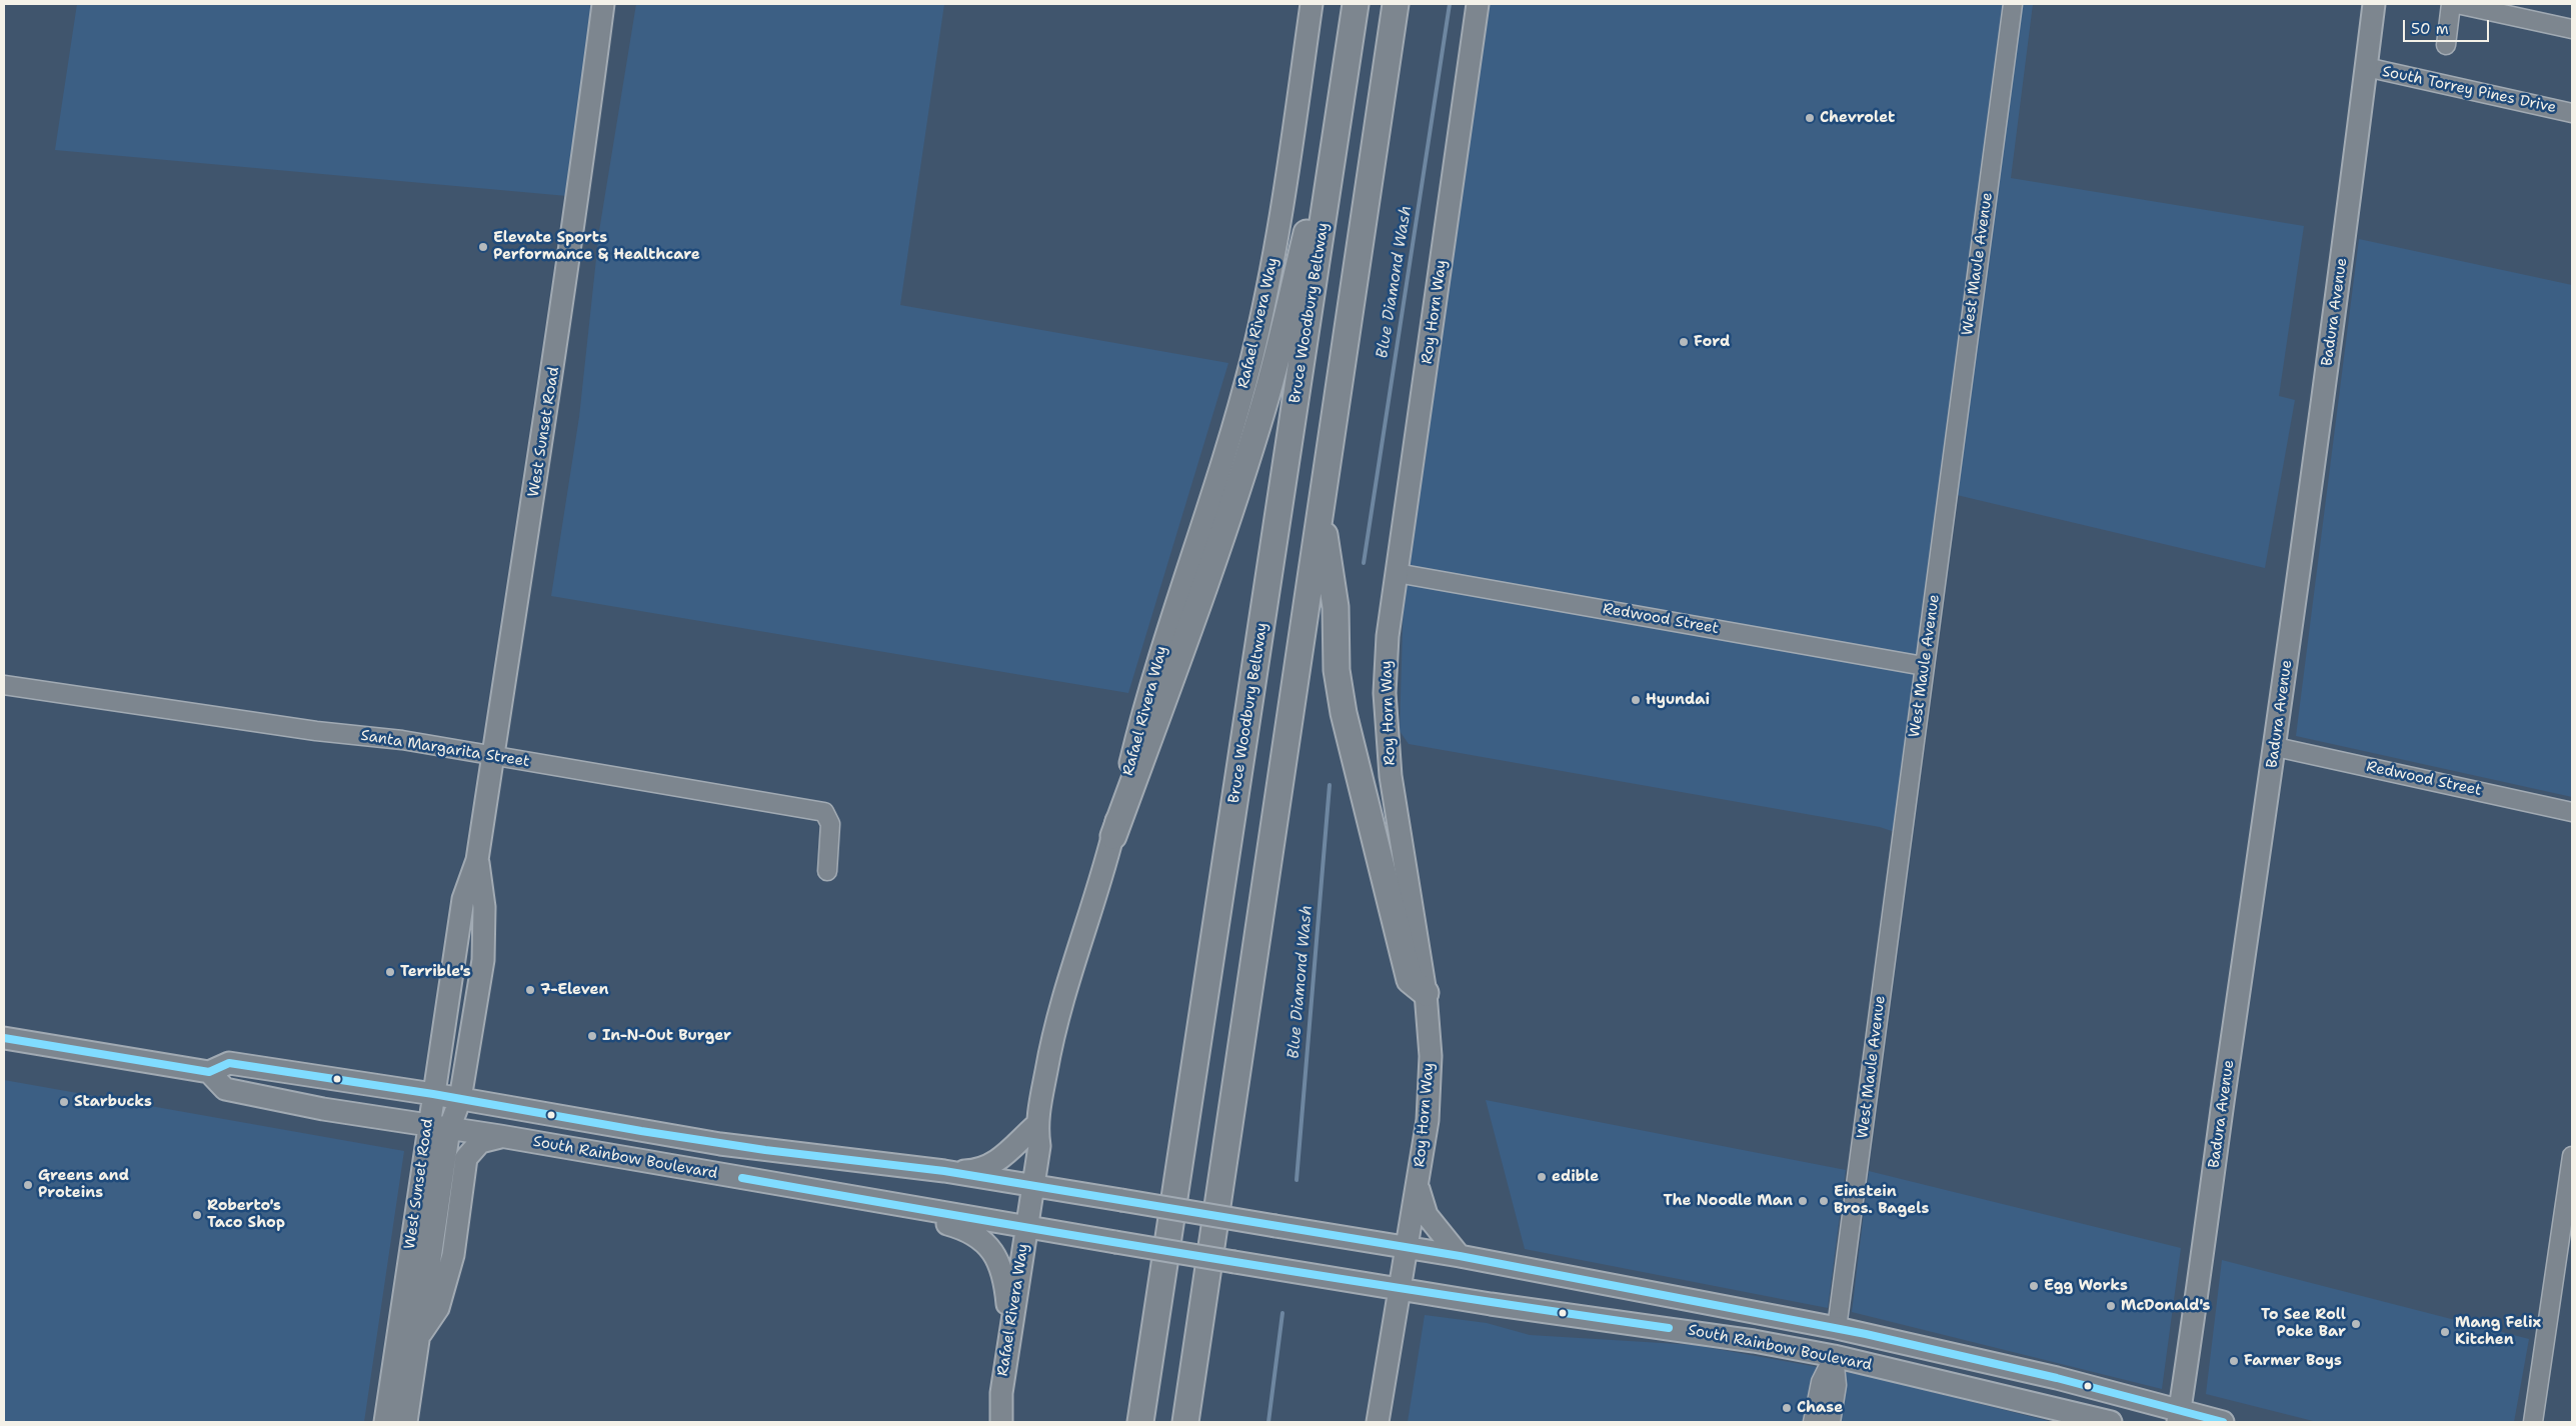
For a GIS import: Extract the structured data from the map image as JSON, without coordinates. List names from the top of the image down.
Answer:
{
  "streets": {
    "highway": ["Bruce Woodbury Beltway"],
    "main road": [
      "Roy Horn Way",
      "Badura Avenue",
      "Rafael Rivera Way",
      "West Sunset Road",
      "South Rainbow Boulevard"
    ],
    "street": [
      "South Torrey Pines Drive",
      "West Maule Avenue",
      "Redwood Street",
      "Santa Margarita Street"
    ]
  },
  "crossings": [
    ["South Torrey Pines Drive", "Badura Avenue"],
    ["West Maule Avenue", "Redwood Street"],
    ["West Maule Avenue", "South Rainbow Boulevard"],
    ["Roy Horn Way", "Redwood Street"],
    ["Roy Horn Way", "South Rainbow Boulevard"],
    ["Badura Avenue", "Redwood Street"],
    ["Badura Avenue", "South Rainbow Boulevard"],
    ["Rafael Rivera Way", "South Rainbow Boulevard"],
    ["West Sunset Road", "Santa Margarita Street"],
    ["West Sunset Road", "South Rainbow Boulevard"]
  ],
  "water": ["Blue Diamond Wash"],
  "places": [
    "Chevrolet",
    "Elevate Sports Performance & Healthcare",
    "Ford",
    "Hyundai",
    "Terrible's",
    "7-Eleven",
    "In-N-Out Burger",
    "Starbucks",
    "edible",
    "Greens and Proteins",
    "The Noodle Man",
    "Einstein Bros. Bagels",
    "Roberto's Taco Shop",
    "Egg Works",
    "McDonald's",
    "To See Roll Poke Bar",
    "Mang Felix Kitchen",
    "Farmer Boys",
    "Chase"
  ],
  "scale_bar": "50 m"
}
